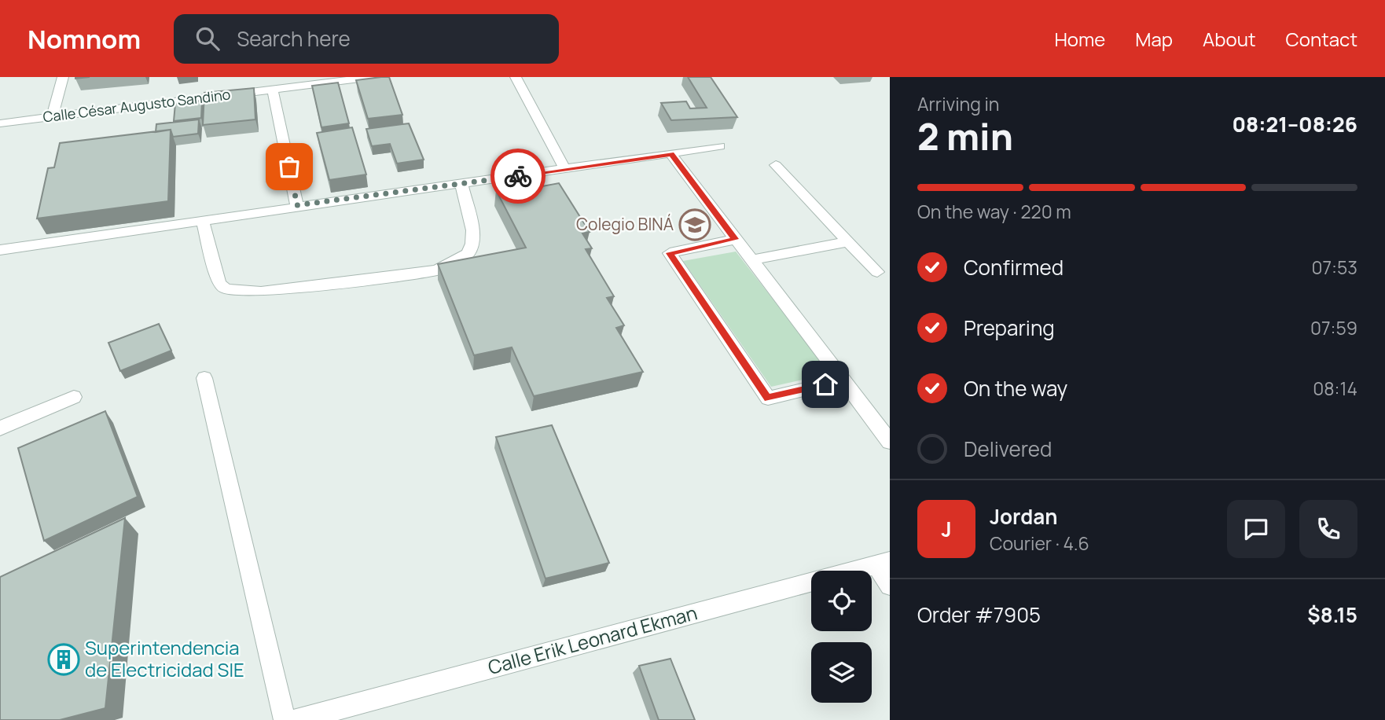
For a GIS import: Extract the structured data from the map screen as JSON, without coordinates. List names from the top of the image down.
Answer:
{
  "streets": {
    "street": ["Calle César Augusto Sandino", "Calle Erik Leonard Ekman"]
  },
  "places": {
    "school or university": ["Colegio BINÁ"],
    "building": ["Superintendencia de Electricidad SIE"]
  },
  "page": {
    "header": "Nomnom",
    "search": "Search here",
    "nav": [
      "Home",
      "Map",
      "About",
      "Contact"
    ],
    "heading": ["2 min", "Arriving in", "08:21–08:26"],
    "panel": [
      "Jordan",
      "Courier · 4.6",
      "Order #7905",
      "$8.15"
    ],
    "bar": "On the way · 220 m",
    "list": [
      ["Confirmed", "07:53"],
      ["Preparing", "07:59"],
      ["On the way", "08:14"],
      "Delivered"
    ],
    "round": "J"
  }
}
